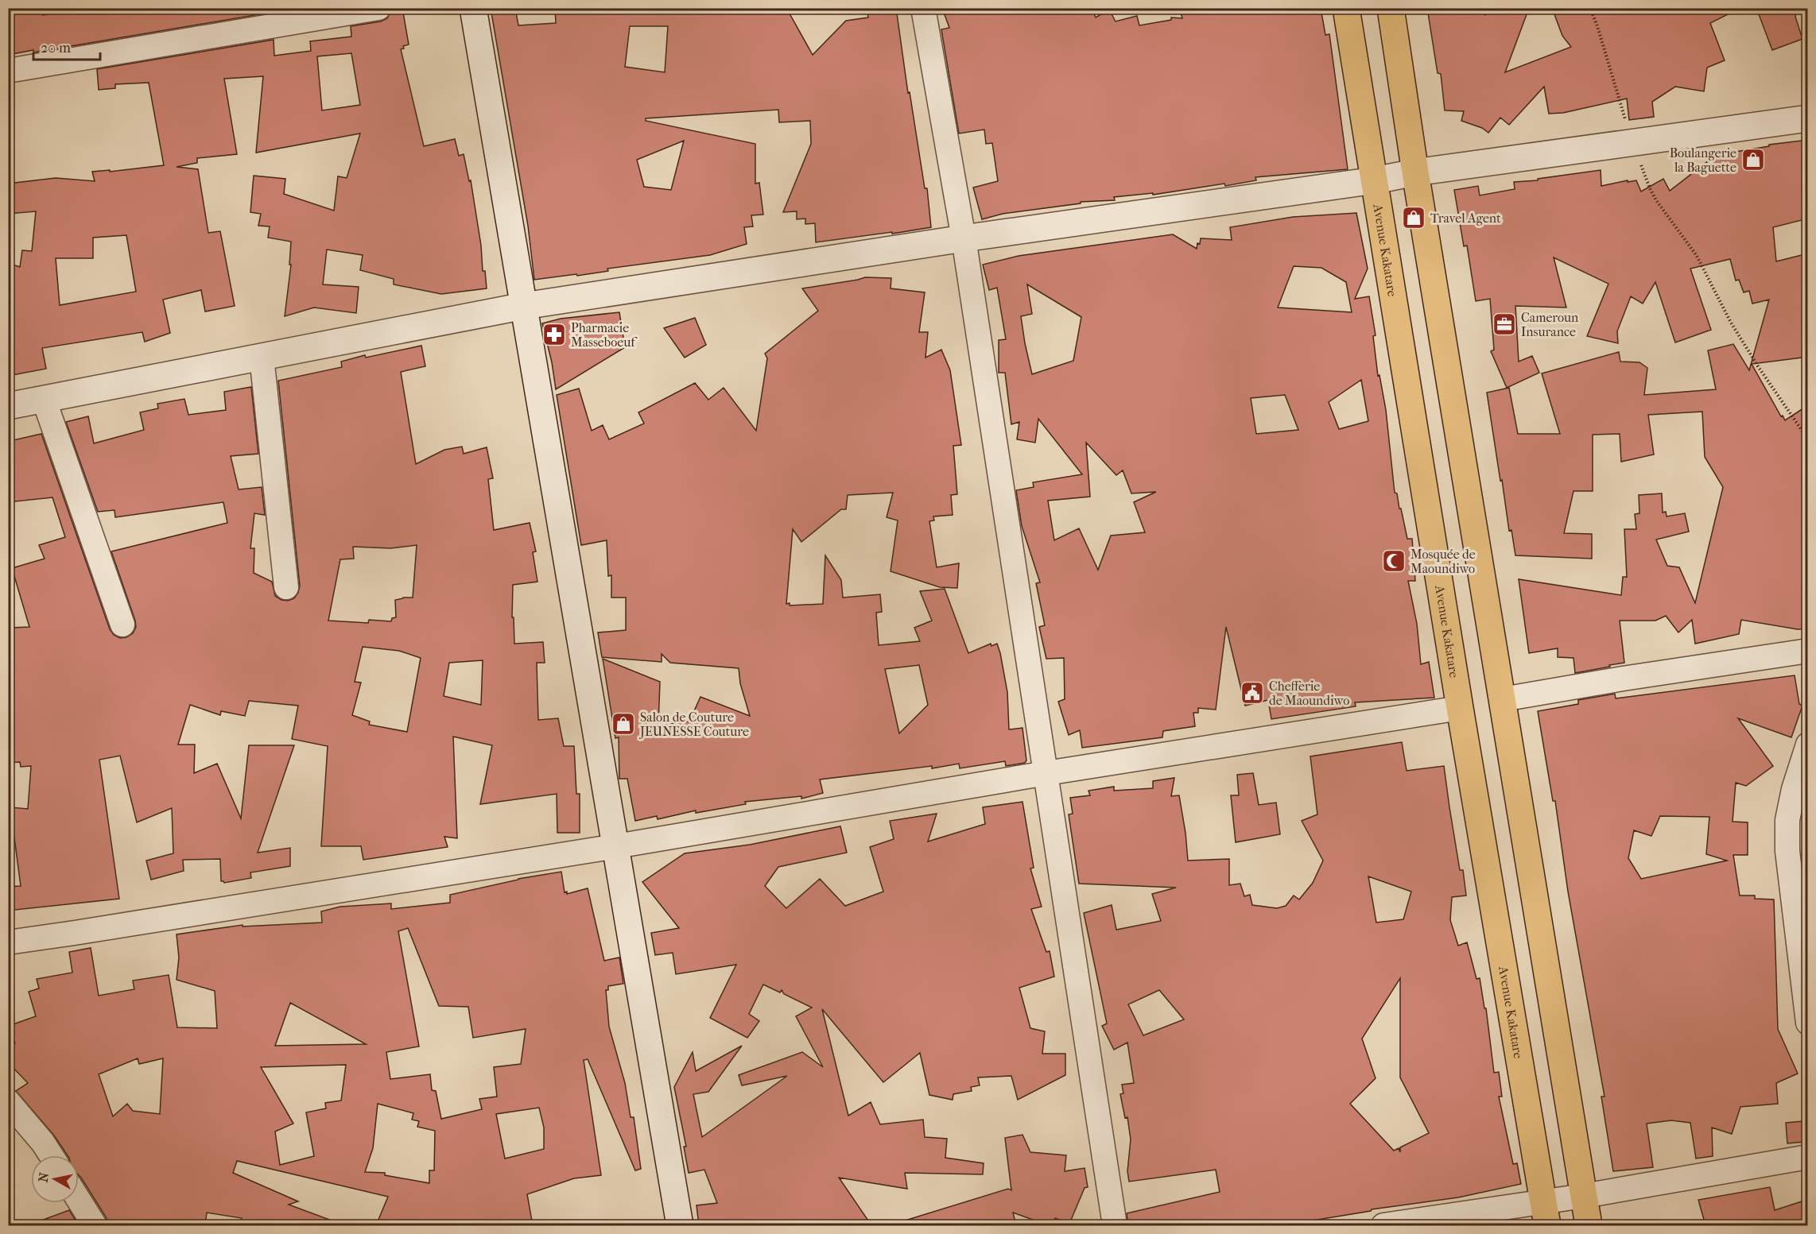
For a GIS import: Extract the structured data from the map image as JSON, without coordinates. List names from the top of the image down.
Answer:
{
  "streets": {
    "main road": ["Avenue Kakatare"]
  },
  "places": {
    "shop": ["Boulangerie la Baguette", "Travel Agent", "Salon de Couture JEUNESSE Couture"],
    "office": ["Cameroun Insurance"],
    "pharmacy": ["Pharmacie Masseboeuf"],
    "mosque": ["Mosquée de Maoundiwo"],
    "public building": ["Chefferie de Maoundiwo"]
  },
  "scale_bar": "20 m",
  "north": "left"
}
